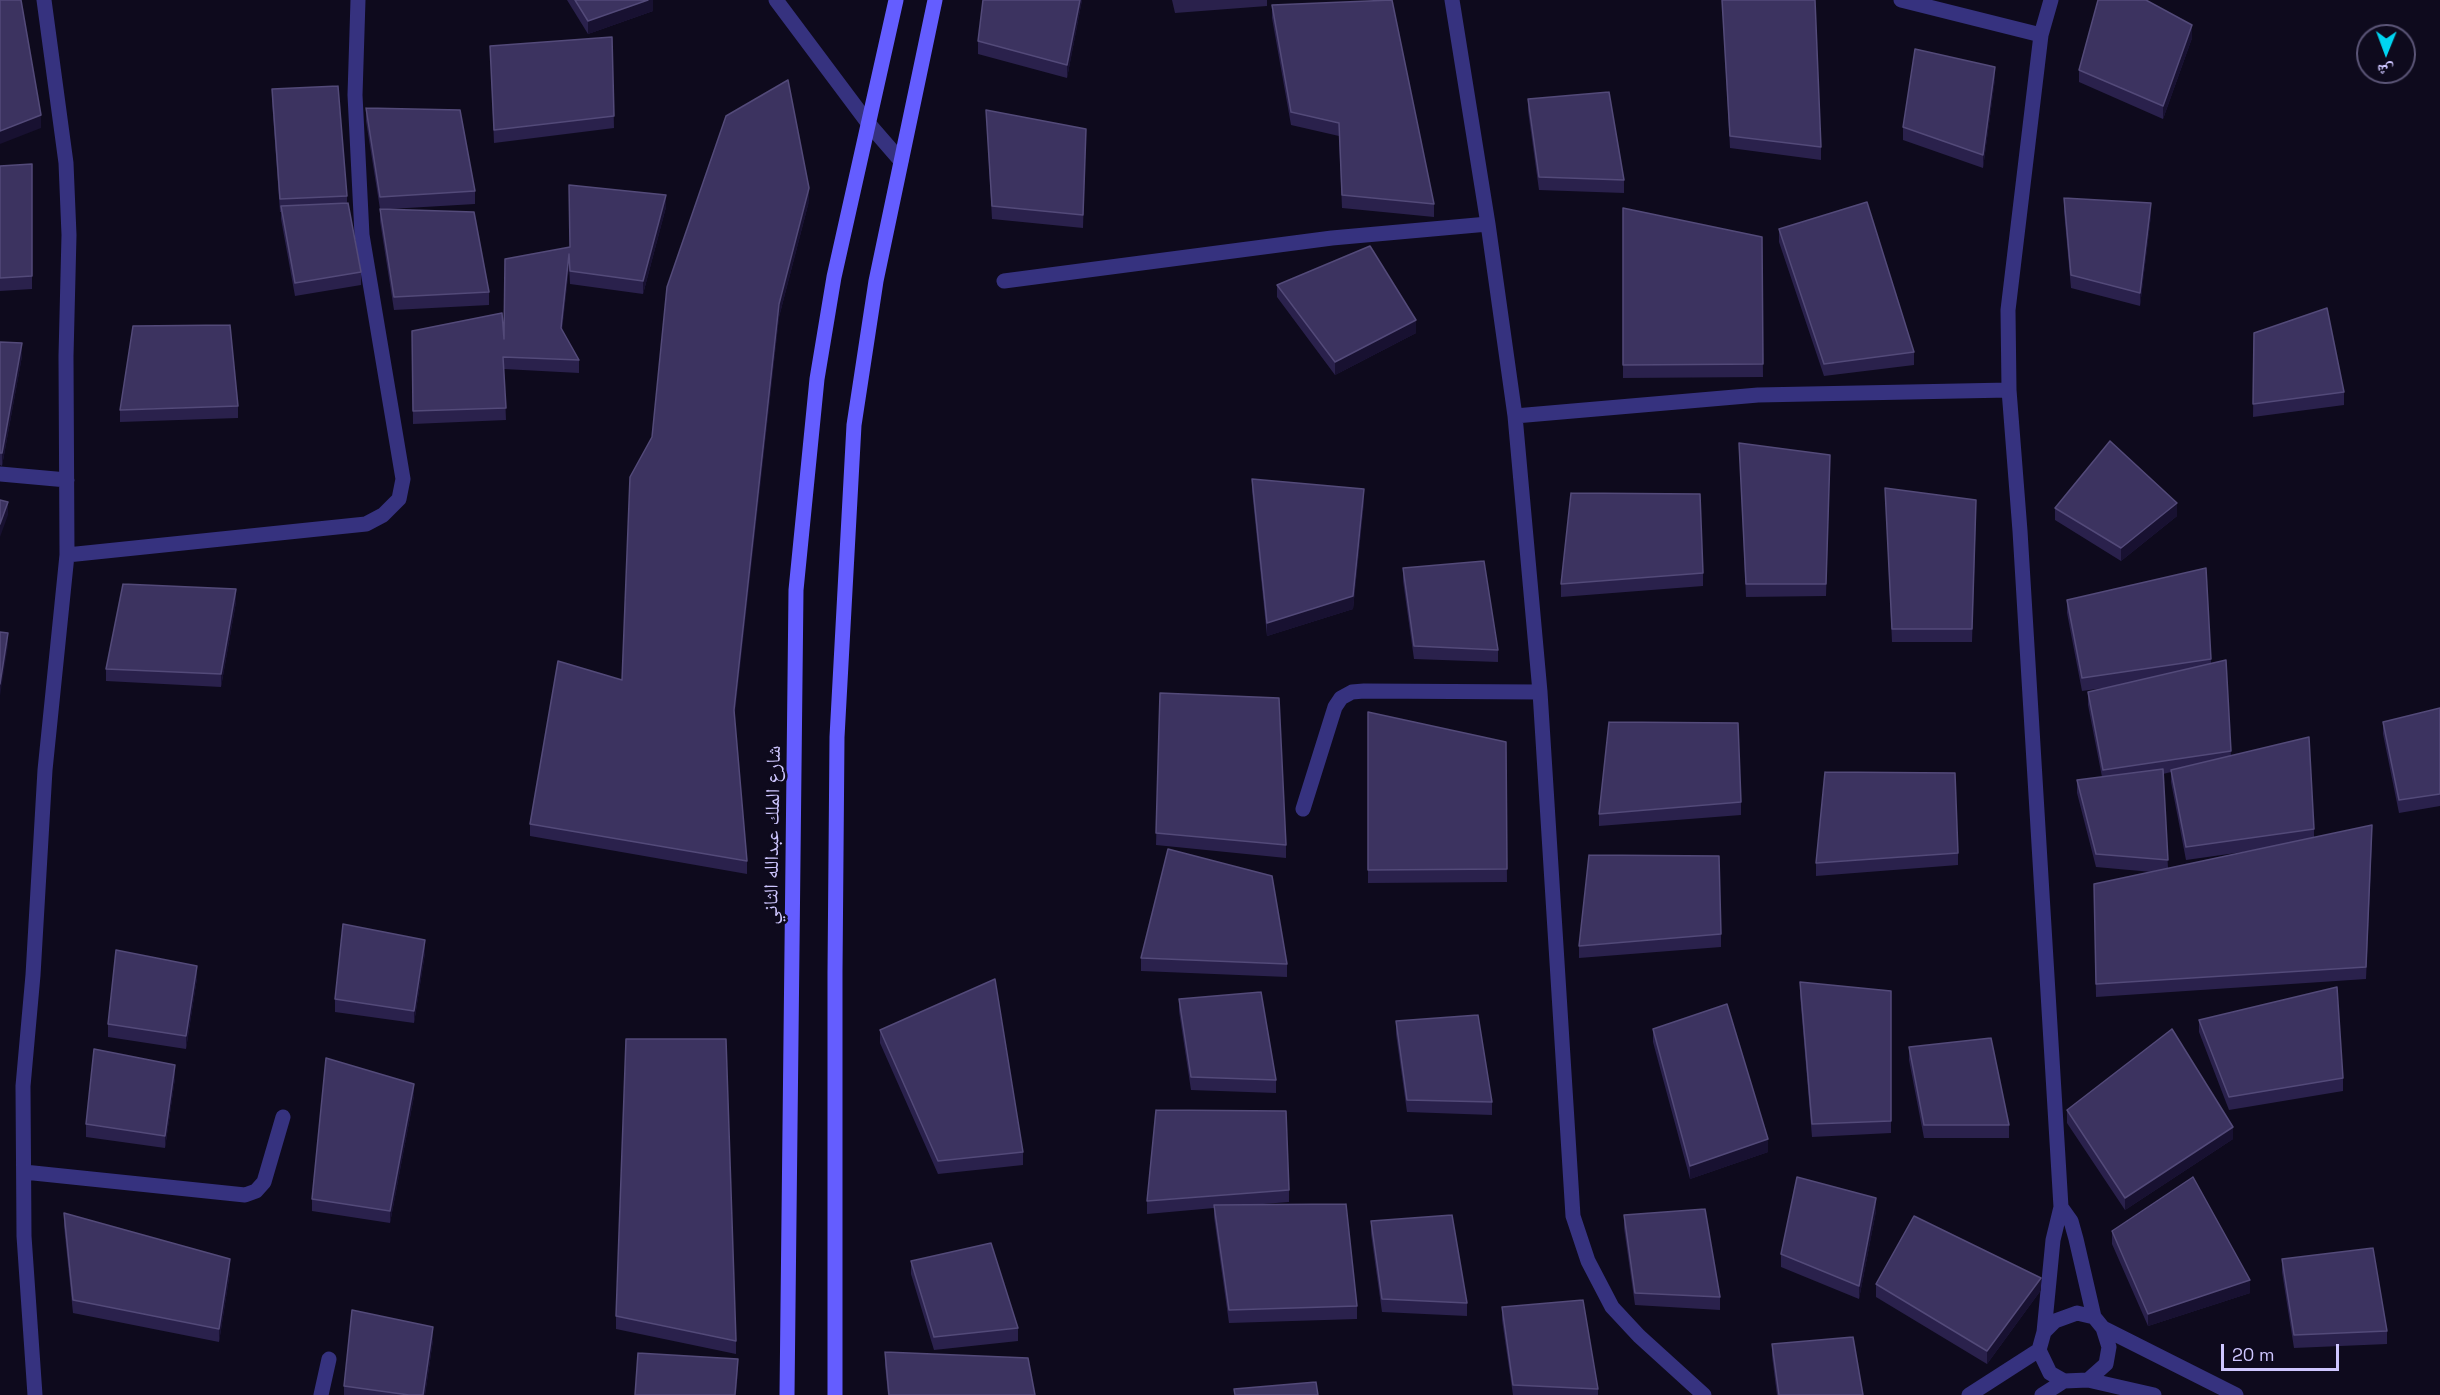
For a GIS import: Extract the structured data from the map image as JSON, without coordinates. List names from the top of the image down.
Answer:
{
  "streets": {
    "main road": ["شارع الملك عبدالله الثاني"]
  },
  "scale_bar": "20 m",
  "north": "bottom"
}
